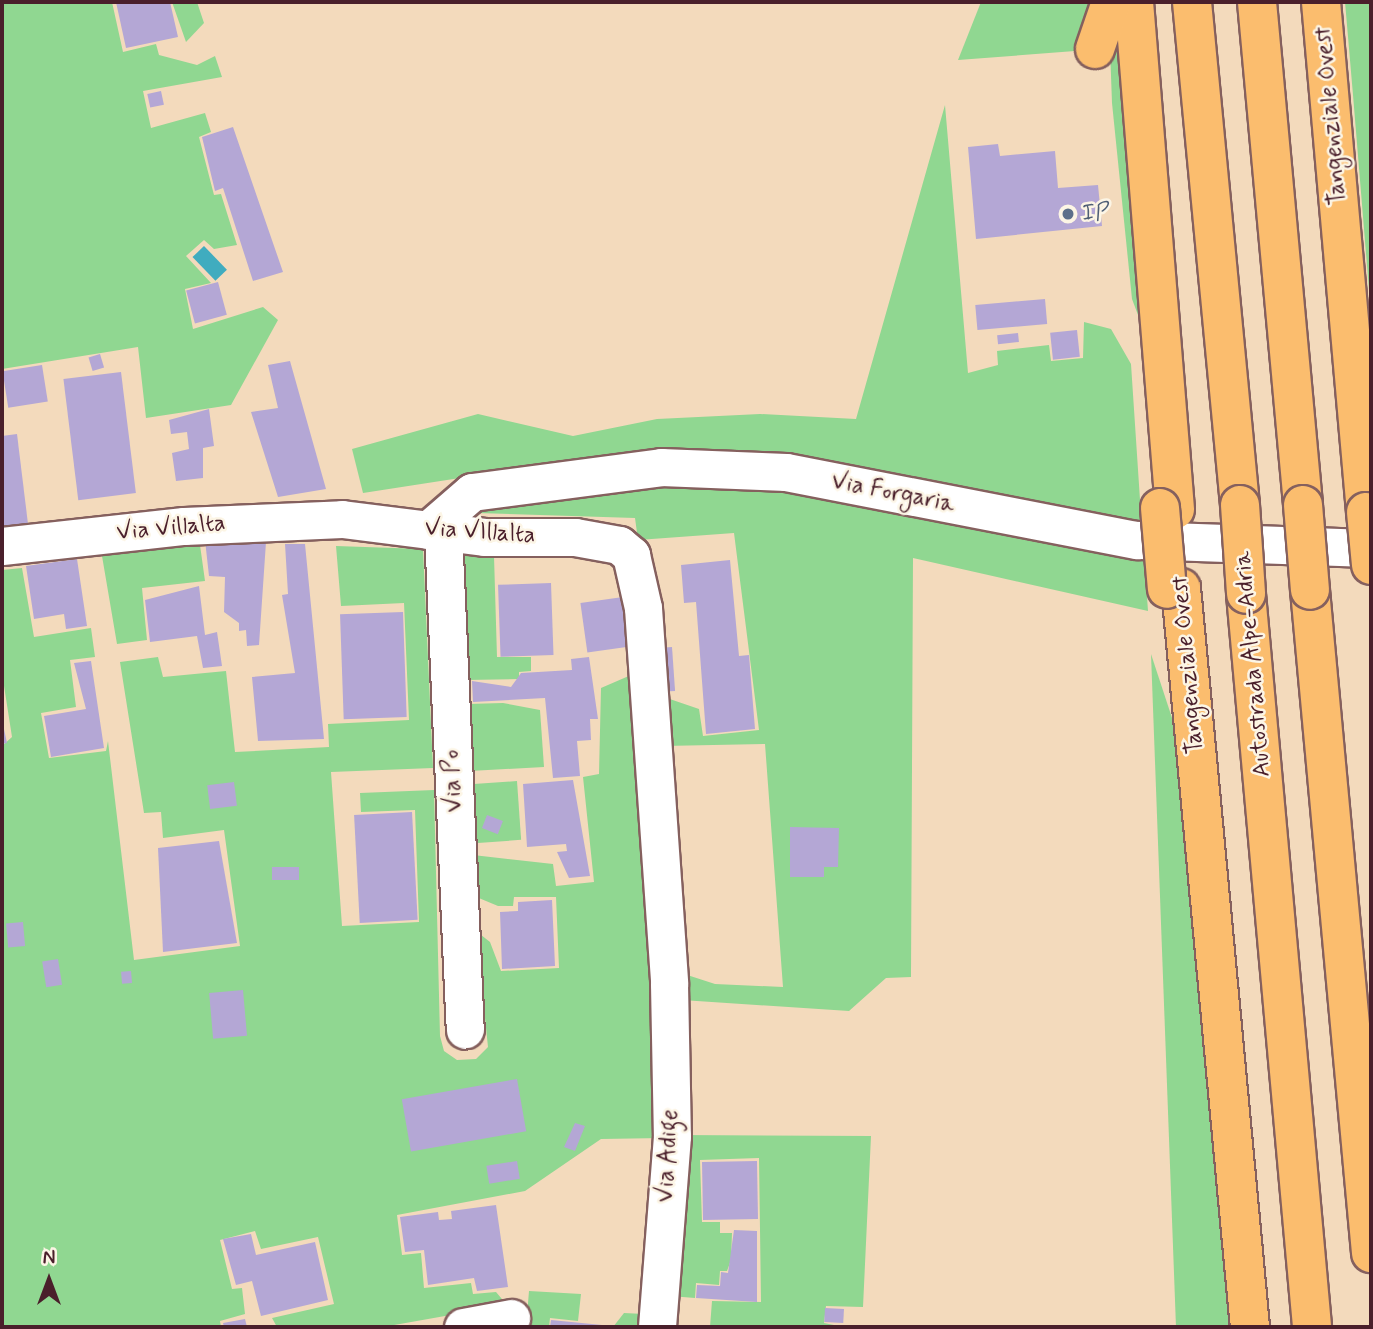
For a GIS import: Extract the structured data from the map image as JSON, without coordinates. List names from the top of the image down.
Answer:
{
  "streets": {
    "highway": ["Tangenziale Ovest", "Autostrada Alpe-Adria"],
    "street": [
      "Via Forgaria",
      "Via Villalta",
      "Via VIllalta",
      "Via Po",
      "Via Adige"
    ]
  },
  "crossings": [
    ["Tangenziale Ovest", "Via Forgaria"],
    ["Via Forgaria", "Via VIllalta"],
    ["Via Forgaria", "Via Po"],
    ["Via Villalta", "Via VIllalta"],
    ["Via VIllalta", "Via Po"],
    ["Via VIllalta", "Via Adige"]
  ],
  "places": ["IP"],
  "north": "top"
}
